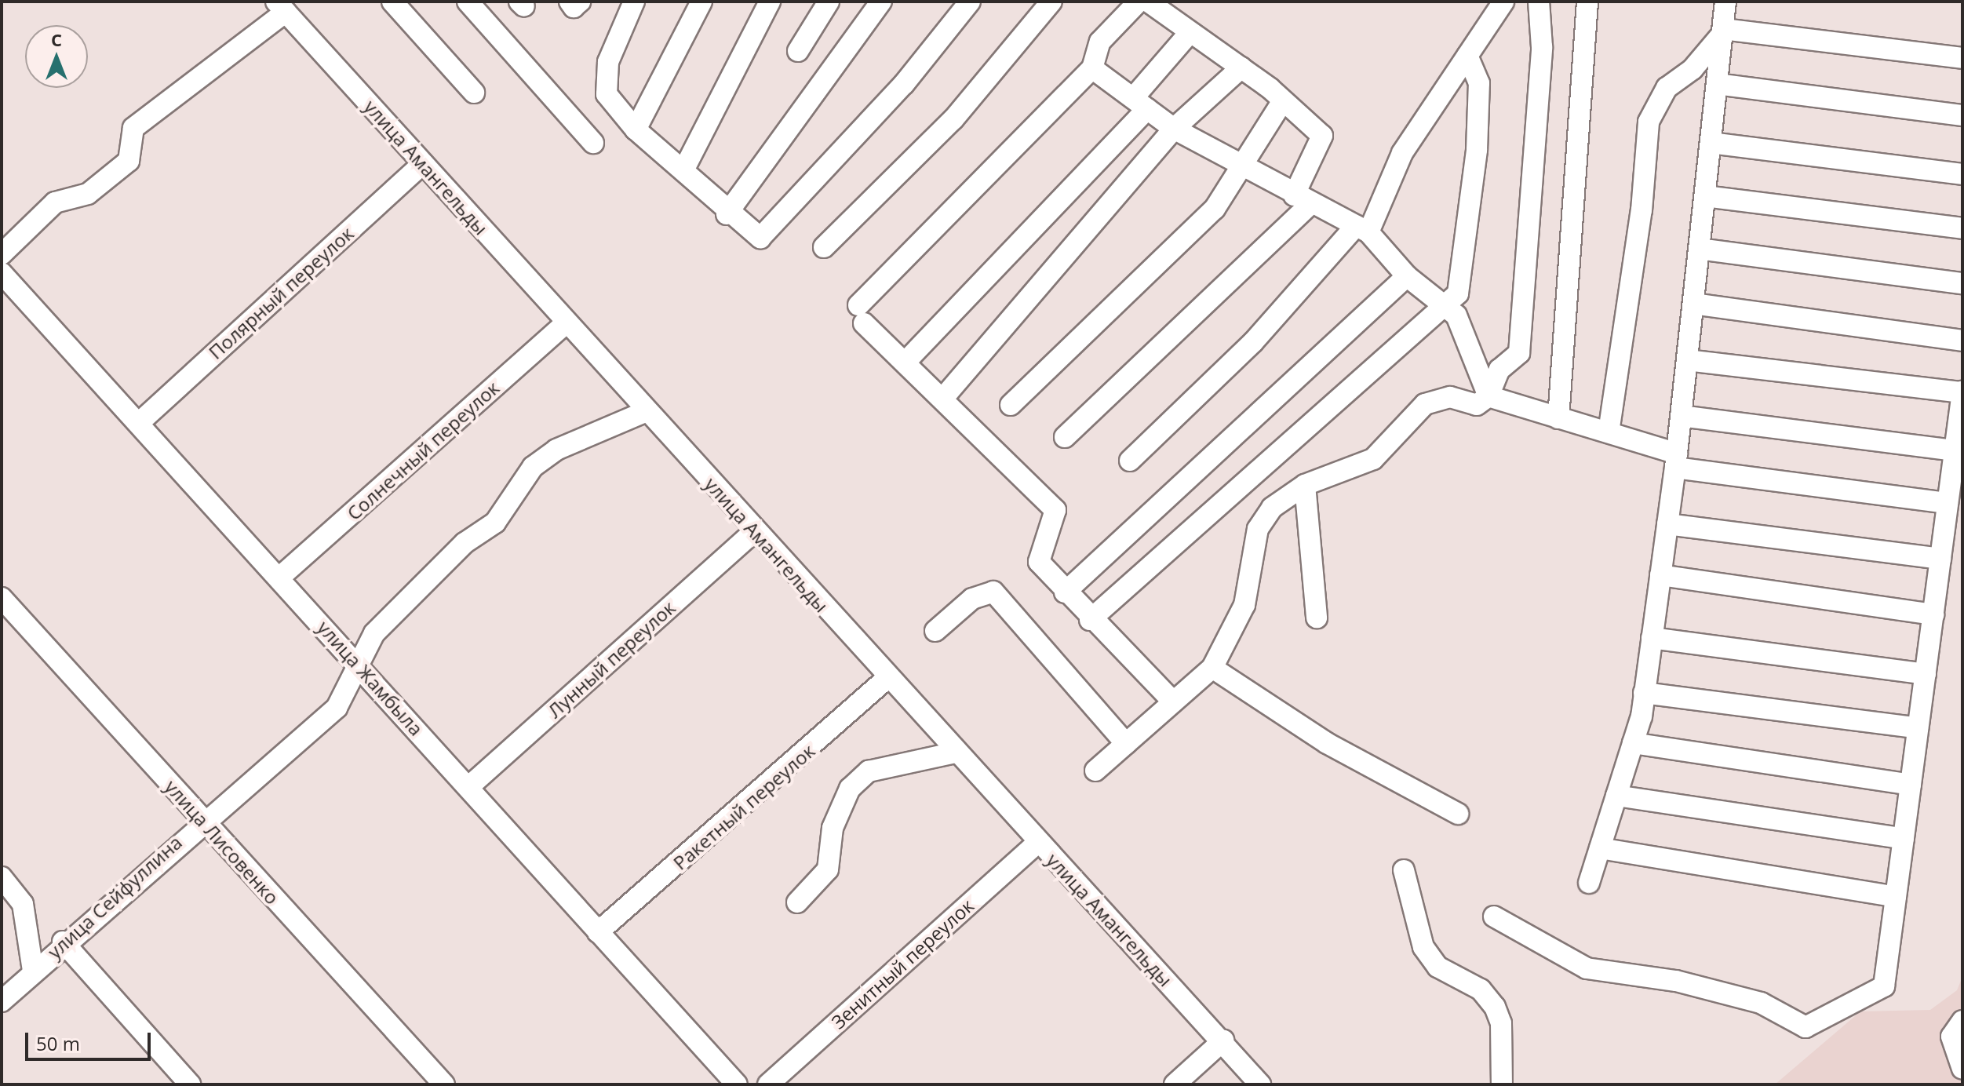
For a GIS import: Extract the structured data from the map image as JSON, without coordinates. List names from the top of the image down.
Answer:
{
  "streets": {
    "street": [
      "улица Амангельды",
      "Полярный переулок",
      "Солнечный переулок",
      "Лунный переулок",
      "улица Жамбыла",
      "Ракетный переулок",
      "улица Лисовенко",
      "улица Сейфуллина",
      "Зенитный переулок"
    ]
  },
  "crossings": [
    ["улица Амангельды", "Полярный переулок"],
    ["улица Амангельды", "Солнечный переулок"],
    ["улица Амангельды", "Лунный переулок"],
    ["улица Амангельды", "Ракетный переулок"],
    ["улица Амангельды", "улица Сейфуллина"],
    ["улица Амангельды", "Зенитный переулок"],
    ["Полярный переулок", "улица Жамбыла"],
    ["Солнечный переулок", "улица Жамбыла"],
    ["Лунный переулок", "улица Жамбыла"],
    ["улица Жамбыла", "Ракетный переулок"],
    ["улица Жамбыла", "улица Сейфуллина"],
    ["улица Лисовенко", "улица Сейфуллина"]
  ],
  "scale_bar": "50 m",
  "north": "top"
}
